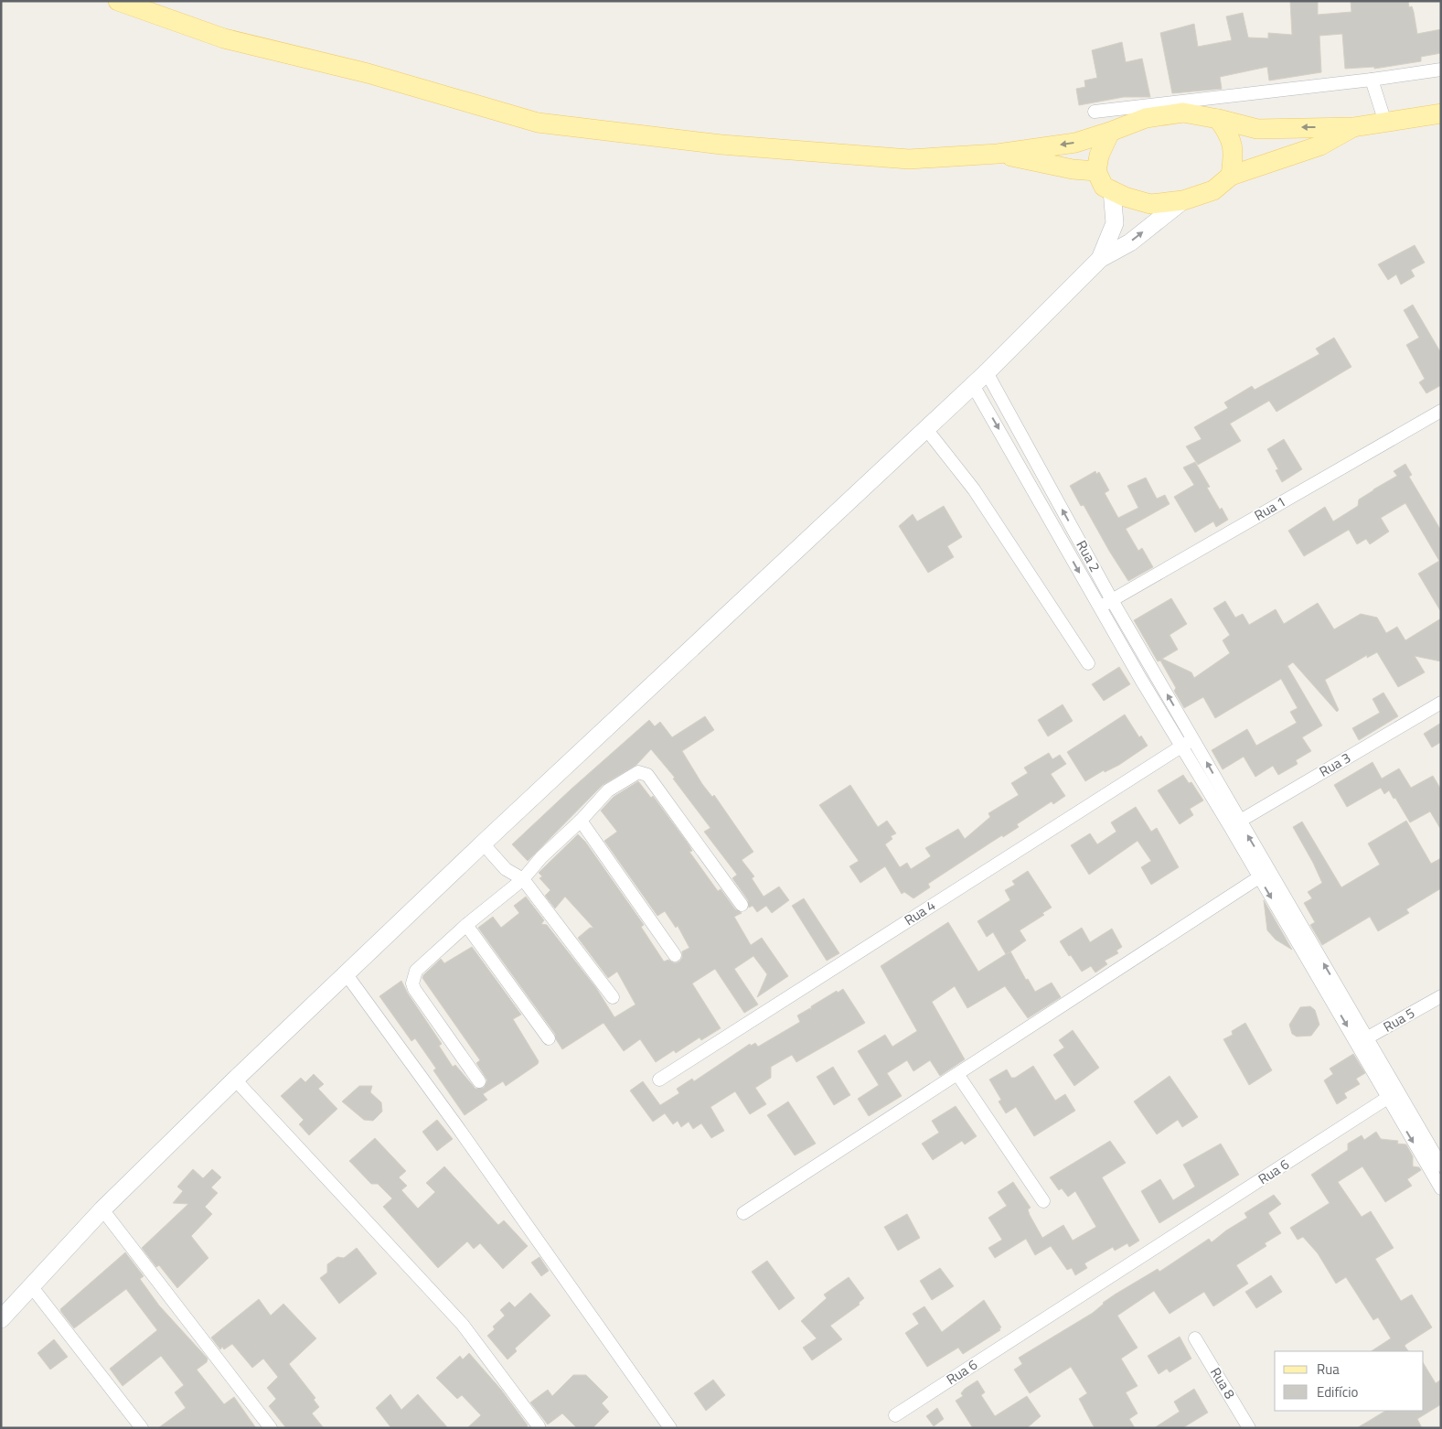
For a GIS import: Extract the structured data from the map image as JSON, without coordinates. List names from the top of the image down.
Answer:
{
  "streets": {
    "street": [
      "Rua 1",
      "Rua 2",
      "Rua 3",
      "Rua 4",
      "Rua 5",
      "Rua 6",
      "Rua 8"
    ]
  },
  "crossings": [
    ["Rua 1", "Rua 2"],
    ["Rua 2", "Rua 4"]
  ],
  "legend": ["Rua", "Edifício"]
}
